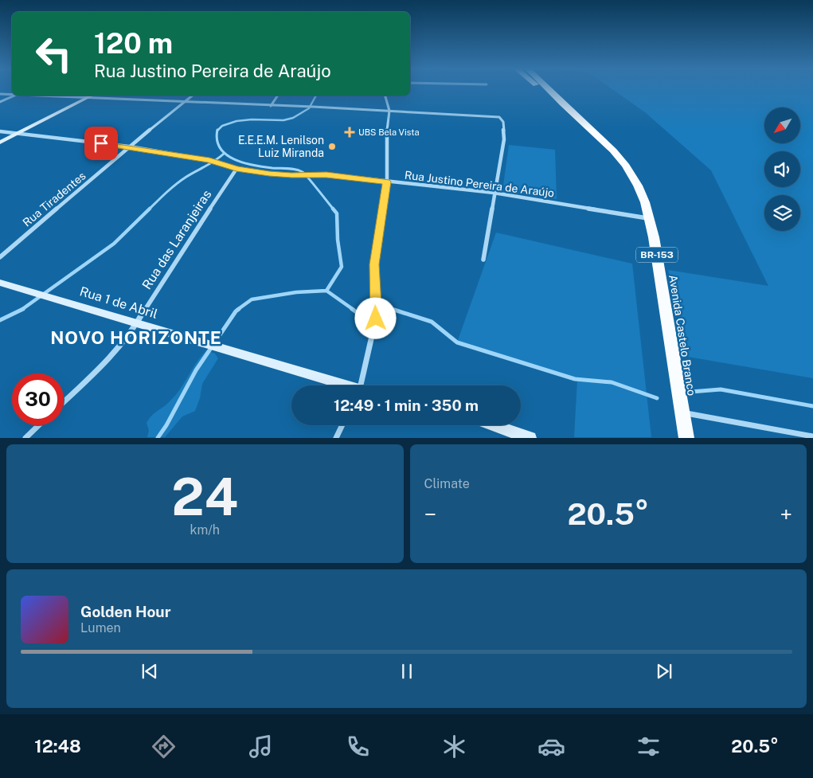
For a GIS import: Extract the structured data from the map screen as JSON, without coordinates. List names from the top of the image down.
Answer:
{
  "streets": {
    "main road": ["BR-153", "Avenida Castelo Branco"],
    "street": [
      "Rua Justino Pereira de Araújo",
      "Rua Tiradentes",
      "Rua das Laranjeiras",
      "Rua 1 de Abril"
    ]
  },
  "crossings": [
    ["Rua Justino Pereira de Araújo", "Rua Tiradentes"],
    ["Rua Justino Pereira de Araújo", "Rua das Laranjeiras"],
    ["Rua Justino Pereira de Araújo", "Avenida Castelo Branco"],
    ["Rua das Laranjeiras", "Rua 1 de Abril"]
  ],
  "districts": ["NOVO HORIZONTE"],
  "places": {
    "health": ["UBS Bela Vista"],
    "other": ["E.E.E.M. Lenilson Luiz Miranda"]
  },
  "north": "bottom left",
  "page": {
    "turn": ["120 m", "Rua Justino Pereira de Araújo"],
    "limit": "30",
    "trip": "12:49 · 1 min · 350 m",
    "tile": [
      ["24", "km/h"],
      "Climate"
    ],
    "heat": ["−", "20.5°", "+"],
    "song": ["Golden Hour", "Lumen"],
    "tabs": ["12:48", "20.5°"]
  }
}
